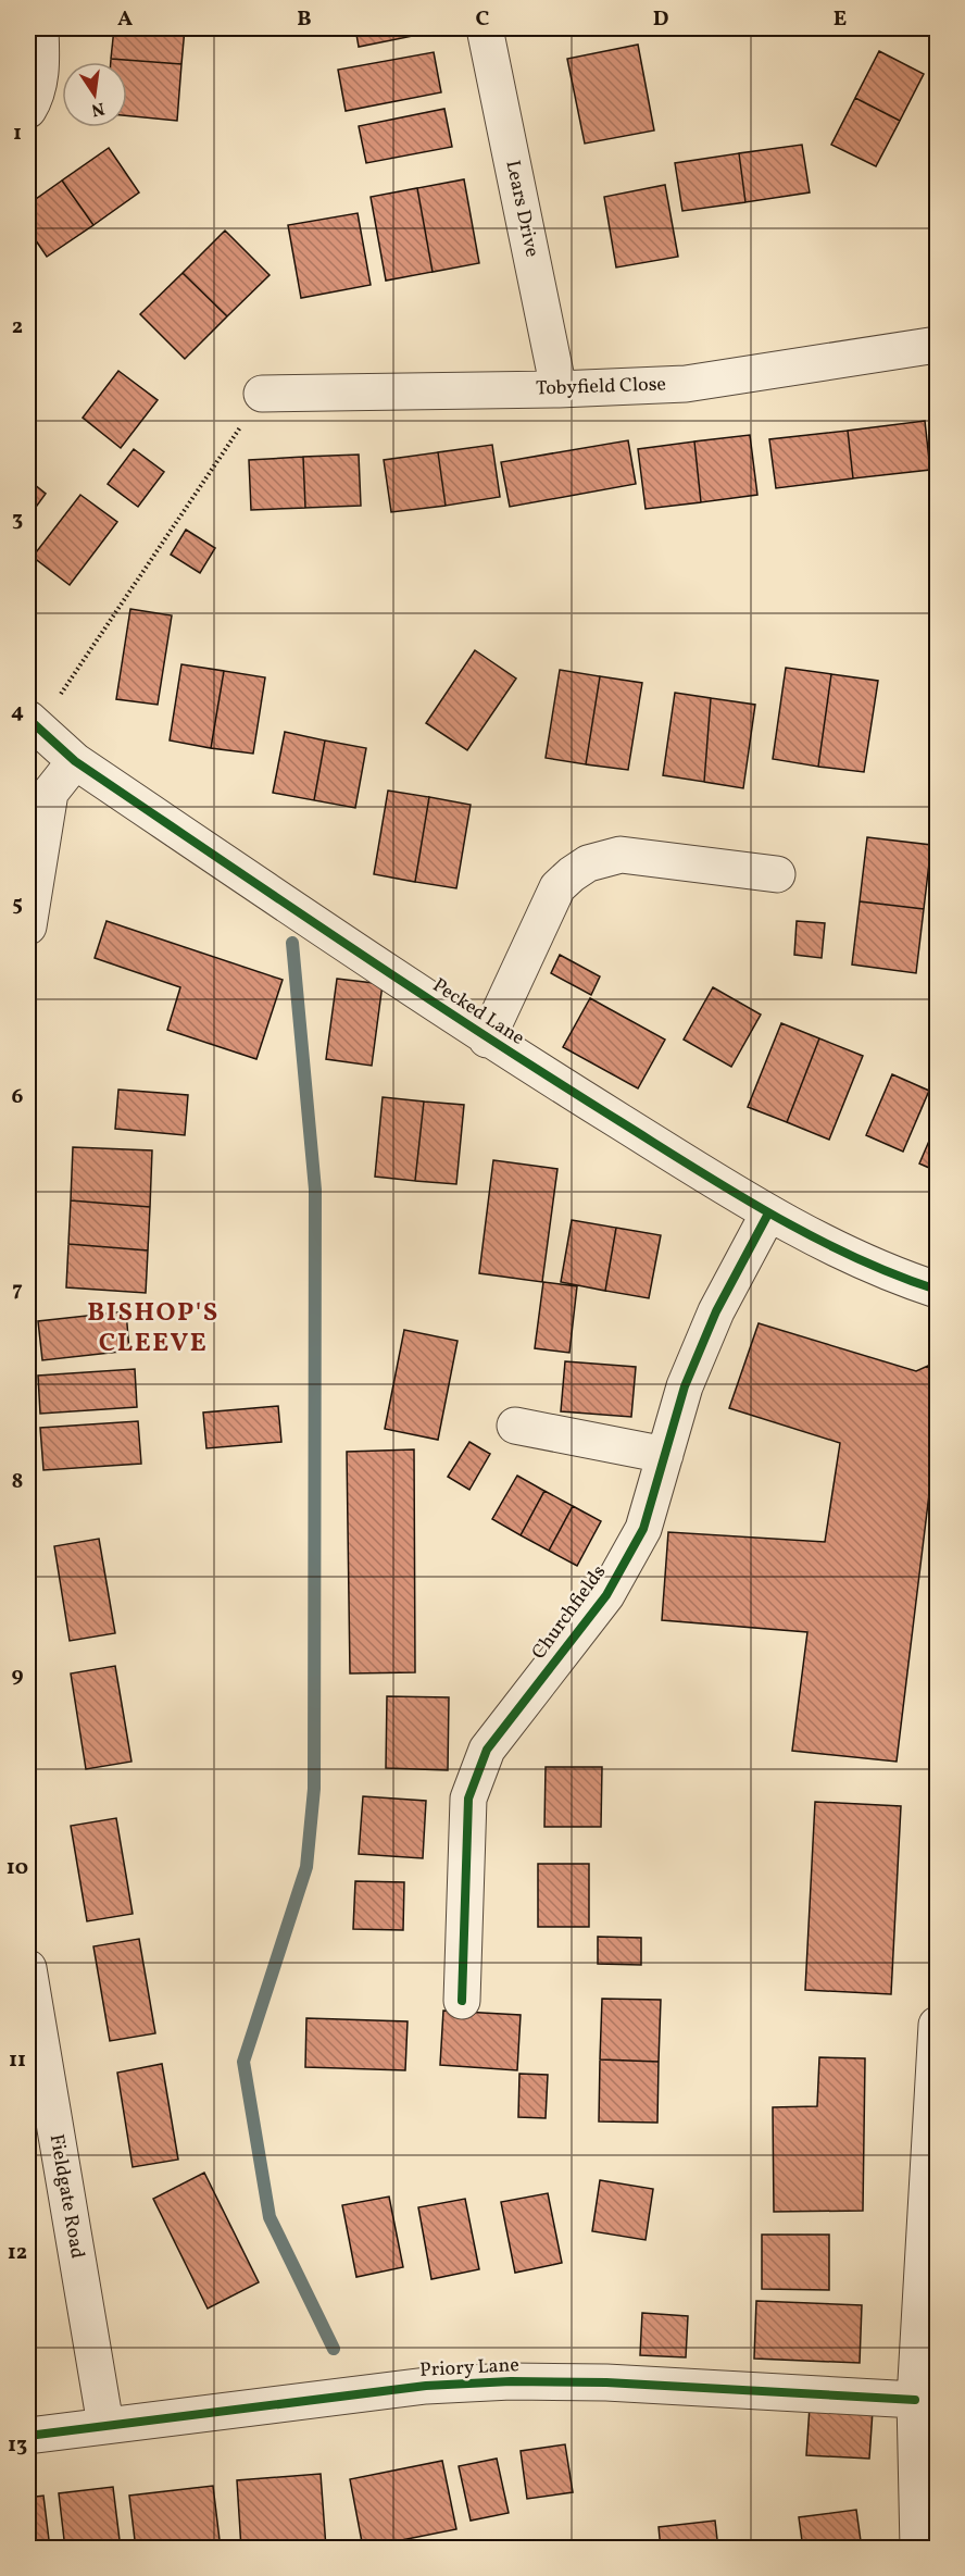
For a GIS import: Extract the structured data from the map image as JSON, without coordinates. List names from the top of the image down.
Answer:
{
  "streets": {
    "street": [
      "Lears Drive",
      "Tobyfield Close",
      "Pecked Lane",
      "Churchfields",
      "Fieldgate Road",
      "Priory Lane"
    ]
  },
  "crossings": [
    ["Lears Drive", "Tobyfield Close"],
    ["Pecked Lane", "Churchfields"],
    ["Fieldgate Road", "Priory Lane"]
  ],
  "districts": ["BISHOP'S CLEEVE"],
  "north": "bottom",
  "grid": {
    "columns": [
      "A",
      "B",
      "C",
      "D",
      "E"
    ],
    "rows": [
      "1",
      "2",
      "3",
      "4",
      "5",
      "6",
      "7",
      "8",
      "9",
      "10",
      "11",
      "12",
      "13"
    ]
  }
}
